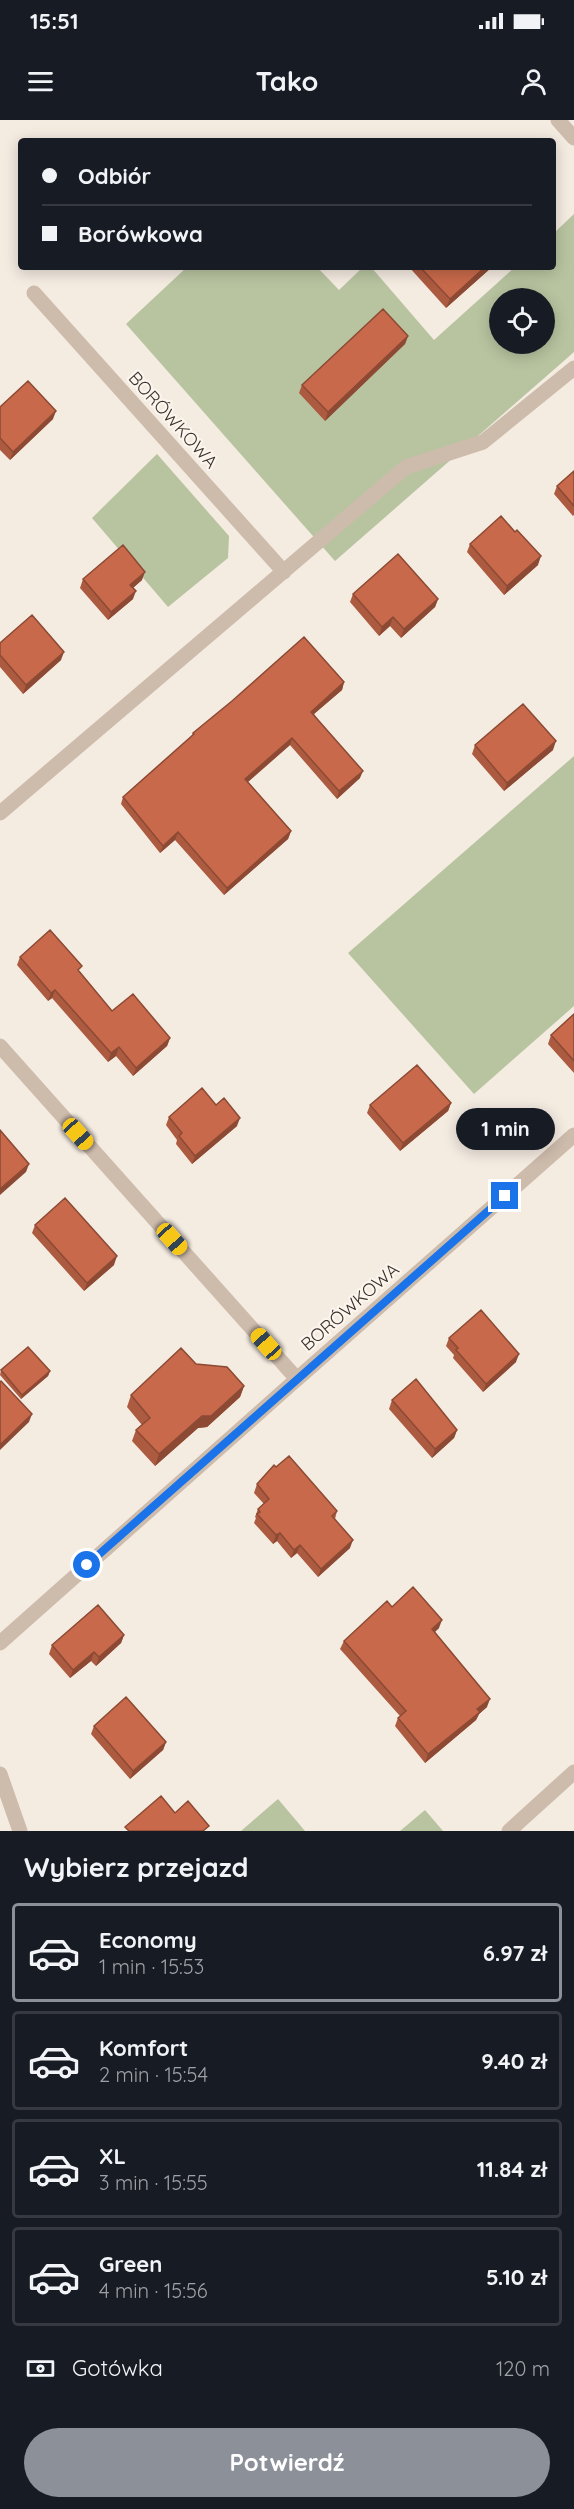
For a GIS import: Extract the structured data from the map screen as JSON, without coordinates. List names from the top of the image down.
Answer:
{
  "streets": {
    "street": ["BORÓWKOWA"]
  },
  "page": {
    "status": "15:51",
    "header": "Tako",
    "banner": ["Odbiór", "Borówkowa"],
    "bubble": "1 min",
    "heading": "Wybierz przejazd",
    "list": [
      {
        "name": "Economy",
        "note": "1 min · 15:53",
        "value": "6.97 zł"
      },
      {
        "name": "Komfort",
        "note": "2 min · 15:54",
        "value": "9.40 zł"
      },
      {
        "name": "XL",
        "note": "3 min · 15:55",
        "value": "11.84 zł"
      },
      {
        "name": "Green",
        "note": "4 min · 15:56",
        "value": "5.10 zł"
      }
    ],
    "pay": ["Gotówka", "120 m"],
    "buttons": "Potwierdź"
  }
}
